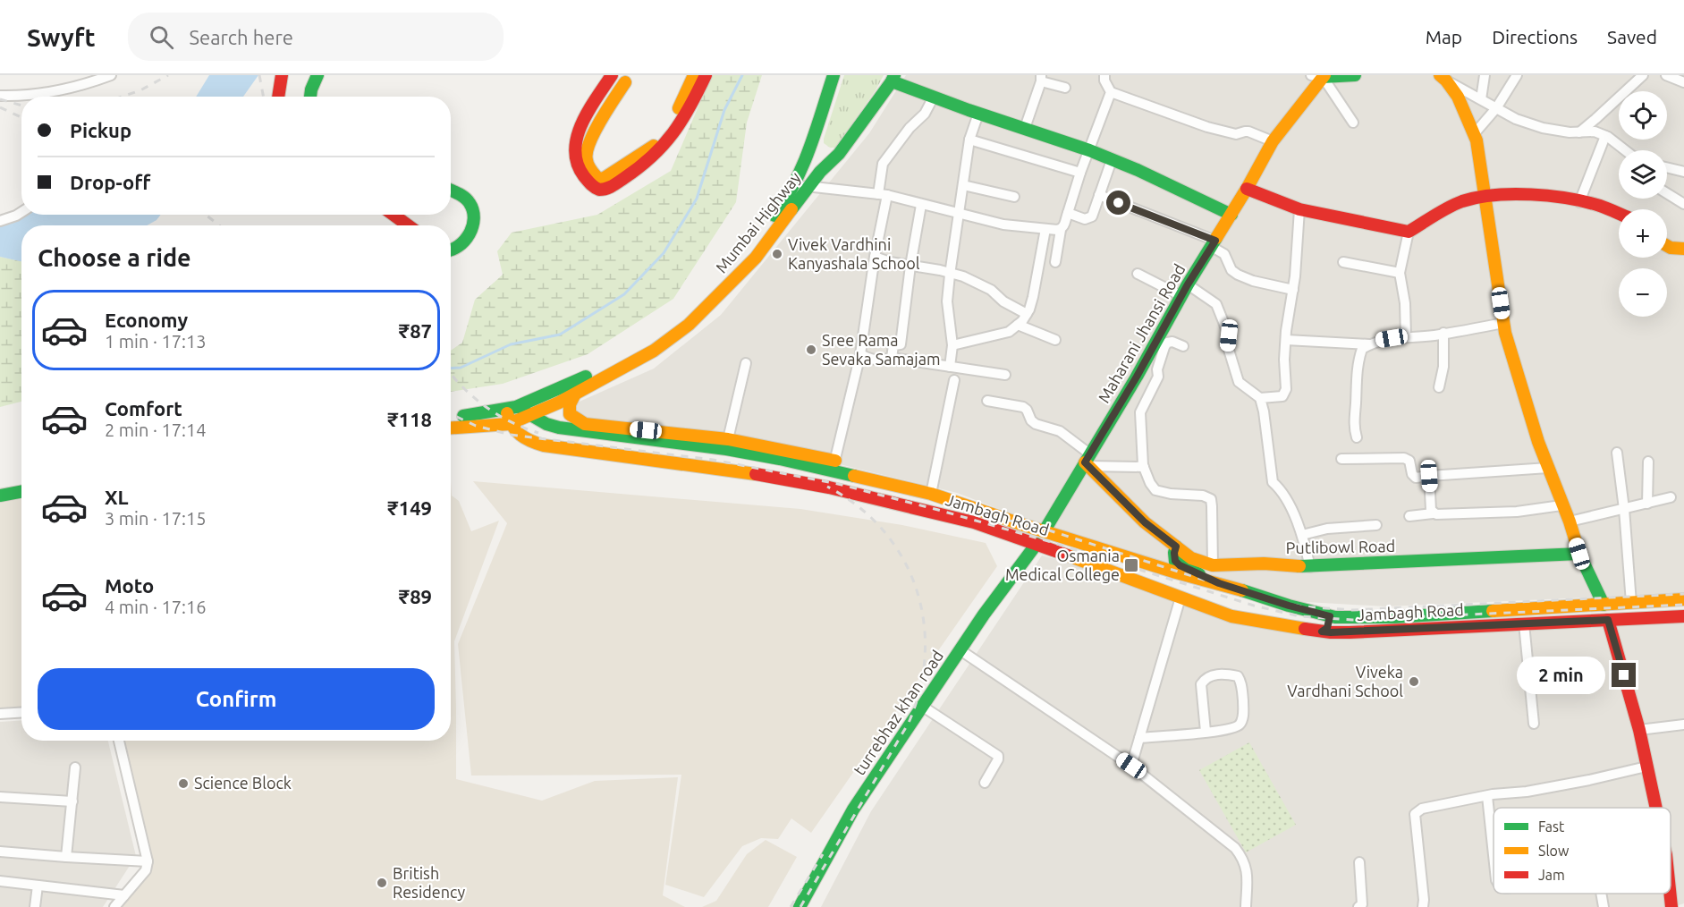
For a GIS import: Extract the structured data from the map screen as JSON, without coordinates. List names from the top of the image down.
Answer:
{
  "streets": {
    "main road": [
      "Mumbai Highway",
      "Maharani Jhansi Road",
      "Jambagh Road",
      "Putlibowl Road",
      "turrebhaz khan road"
    ]
  },
  "crossings": [
    ["Mumbai Highway", "Jambagh Road"],
    ["Maharani Jhansi Road", "Jambagh Road"],
    ["Maharani Jhansi Road", "Putlibowl Road"],
    ["Jambagh Road", "turrebhaz khan road"]
  ],
  "places": {
    "other": [
      "Vivek Vardhini Kanyashala School",
      "Sree Rama Sevaka Samajam",
      "Viveka Vardhani School",
      "Science Block",
      "British Residency"
    ],
    "transit": ["Osmania Medical College"]
  },
  "legend": ["Fast", "Slow", "Jam"],
  "page": {
    "header": "Swyft",
    "search": "Search here",
    "nav": ["Map", "Directions", "Saved"],
    "map_buttons": ["+", "−"],
    "banner": ["Pickup", "Drop-off"],
    "heading": "Choose a ride",
    "list": [
      {
        "name": "Economy",
        "note": "1 min · 17:13",
        "value": "₹87"
      },
      {
        "name": "Comfort",
        "note": "2 min · 17:14",
        "value": "₹118"
      },
      {
        "name": "XL",
        "note": "3 min · 17:15",
        "value": "₹149"
      },
      {
        "name": "Moto",
        "note": "4 min · 17:16",
        "value": "₹89"
      }
    ],
    "bubble": "2 min",
    "buttons": "Confirm"
  }
}
